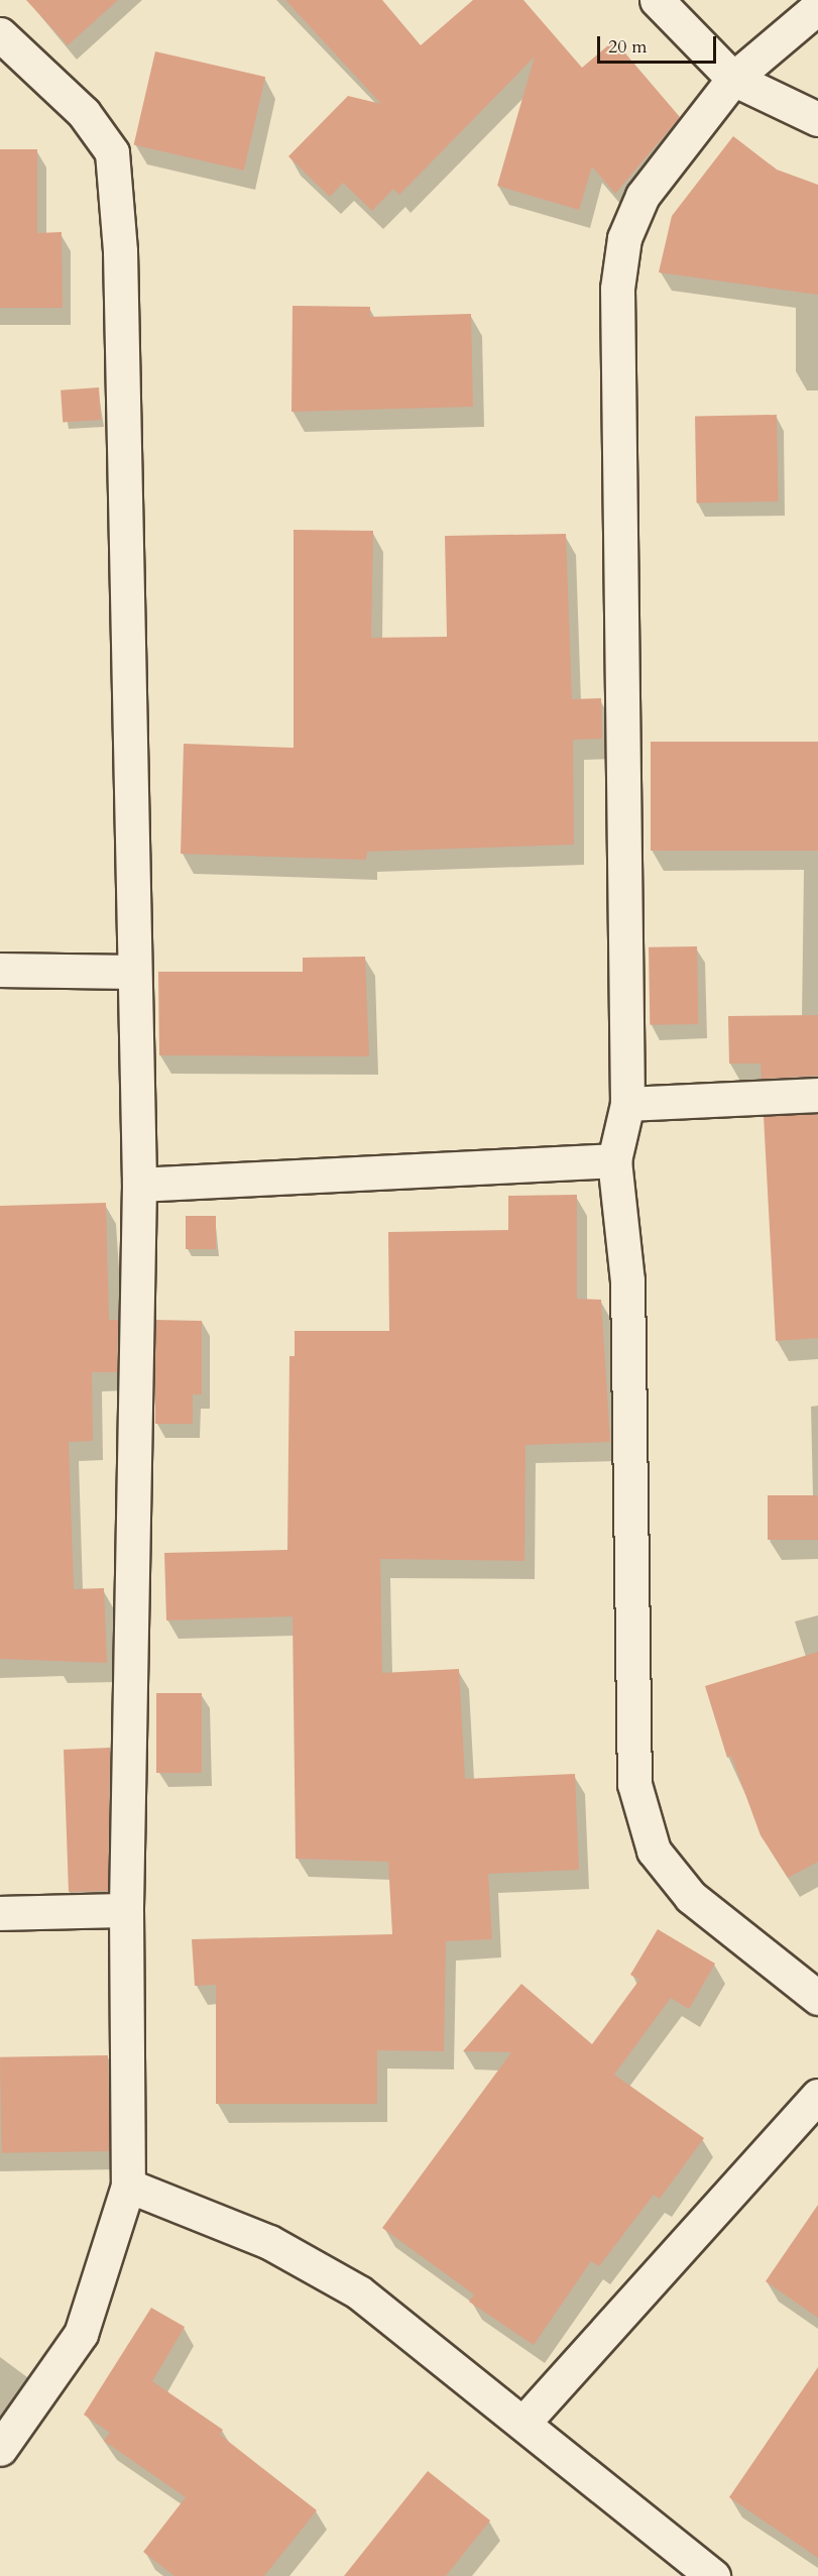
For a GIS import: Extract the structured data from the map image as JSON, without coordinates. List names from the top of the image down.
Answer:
{
  "scale_bar": "20 m"
}
